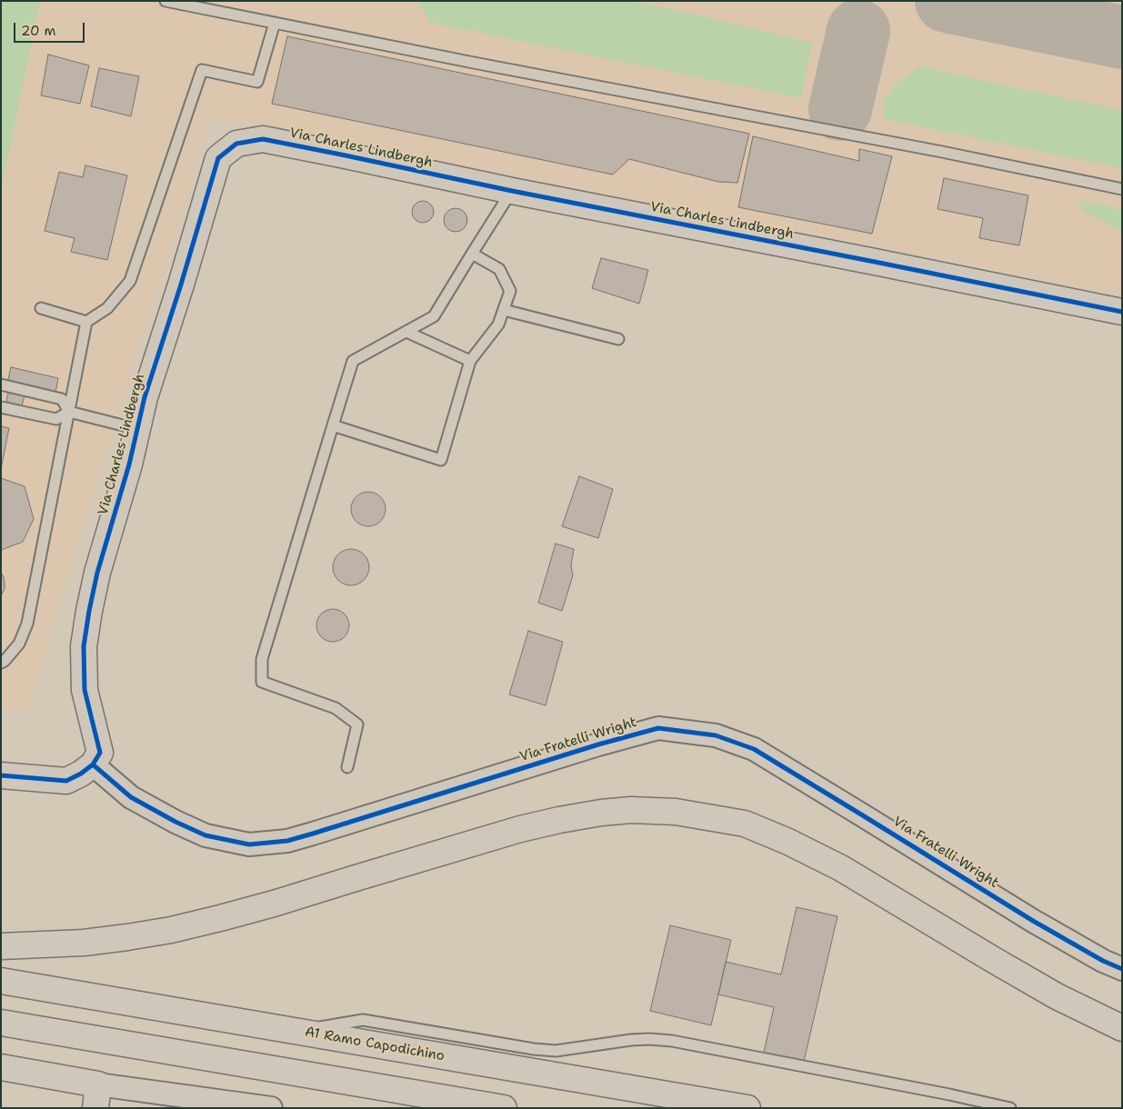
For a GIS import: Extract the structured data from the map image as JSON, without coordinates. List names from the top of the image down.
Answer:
{
  "streets": {
    "main road": ["Via Charles Lindbergh", "A1 Ramo Capodichino"],
    "street": ["Via Fratelli Wright"]
  },
  "crossings": [
    ["Via Charles Lindbergh", "Via Fratelli Wright"]
  ],
  "scale_bar": "20 m"
}
